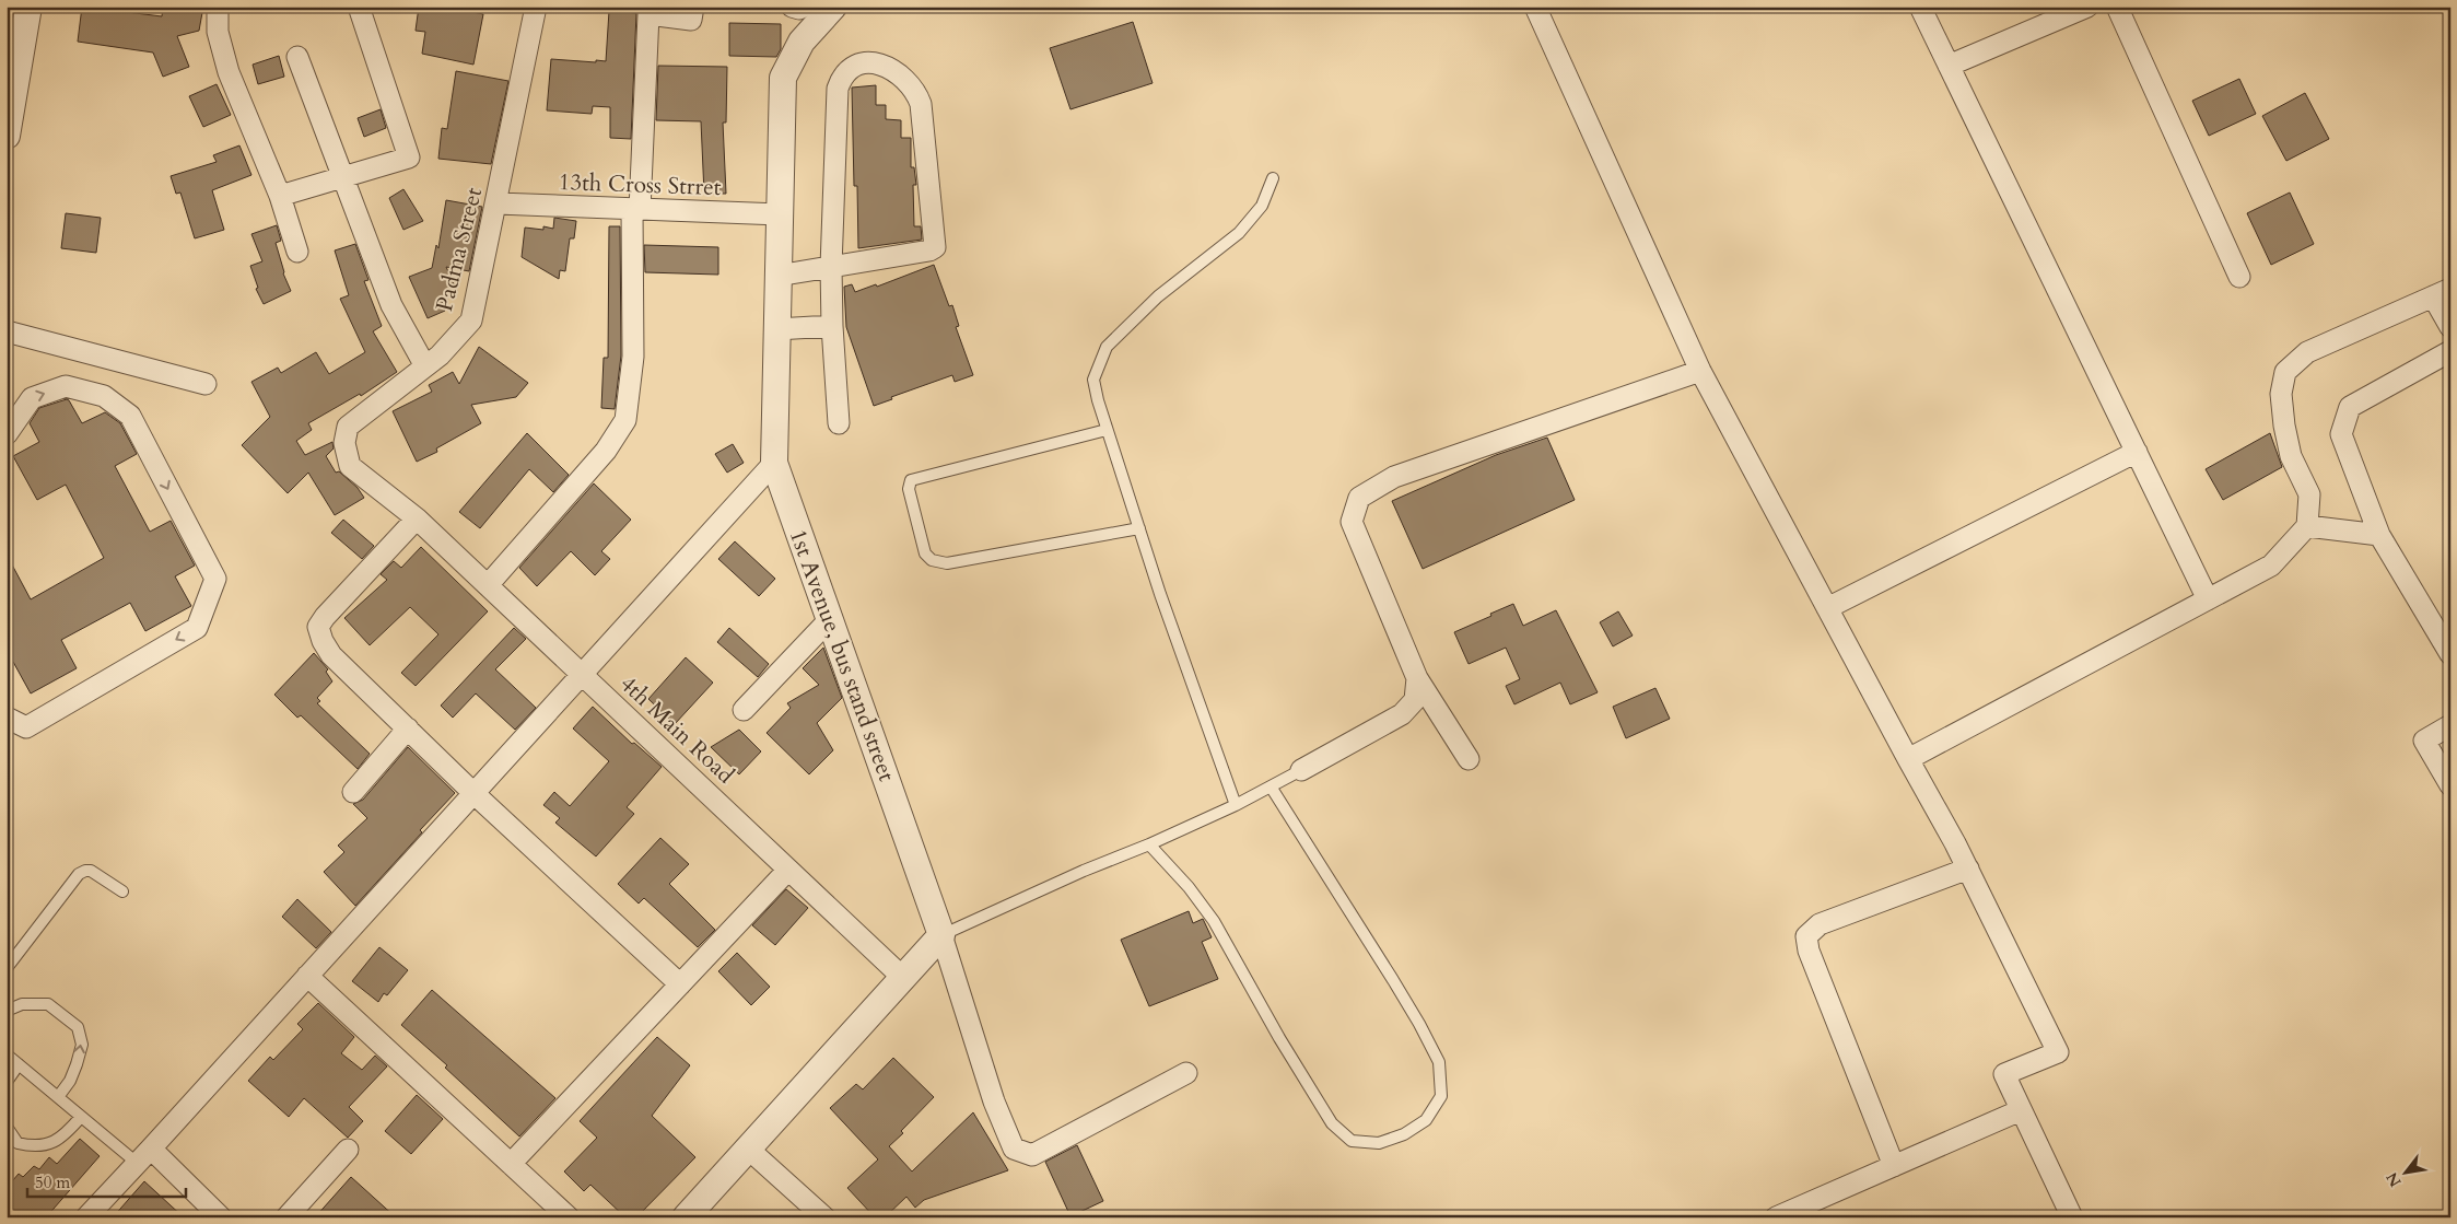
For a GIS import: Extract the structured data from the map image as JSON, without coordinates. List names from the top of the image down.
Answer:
{
  "streets": {
    "street": [
      "13th Cross Strret",
      "Padma Street",
      "1st Avenue, bus stand street",
      "4th Main Road"
    ]
  },
  "crossings": [
    ["13th Cross Strret", "Padma Street"],
    ["13th Cross Strret", "1st Avenue, bus stand street"],
    ["Padma Street", "4th Main Road"]
  ],
  "scale_bar": "50 m",
  "north": "bottom left"
}
